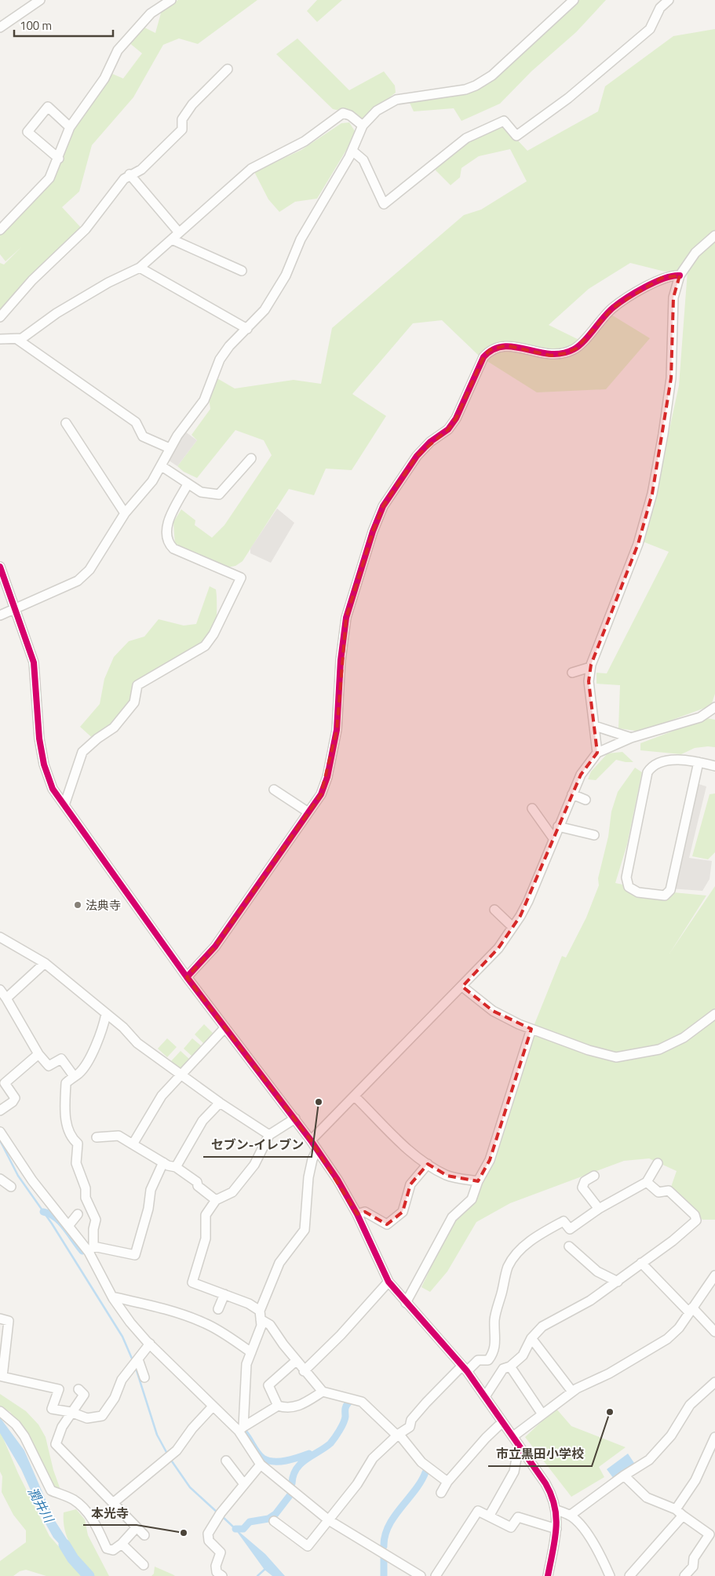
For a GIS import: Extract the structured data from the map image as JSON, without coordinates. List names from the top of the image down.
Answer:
{
  "water": ["潤井川"],
  "places": [
    "法典寺",
    "セブン-イレブン",
    "市立黒田小学校",
    "本光寺"
  ],
  "scale_bar": "100 m"
}
